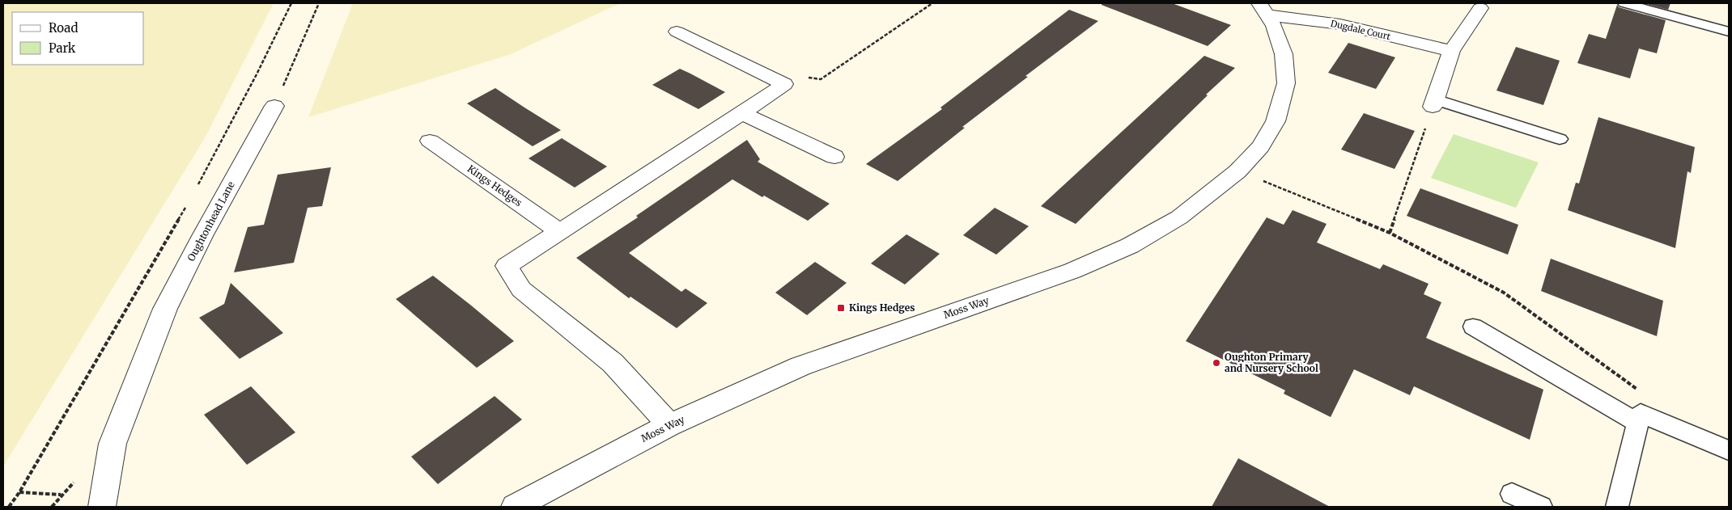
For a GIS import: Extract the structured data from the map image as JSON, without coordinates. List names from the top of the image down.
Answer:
{
  "streets": {
    "street": [
      "Dugdale Court",
      "Kings Hedges",
      "Oughtonhead Lane",
      "Moss Way"
    ]
  },
  "crossings": [
    ["Dugdale Court", "Moss Way"]
  ],
  "places": {
    "transit": ["Kings Hedges"],
    "other": ["Oughton Primary and Nursery School"]
  },
  "legend": ["Road", "Park"]
}
